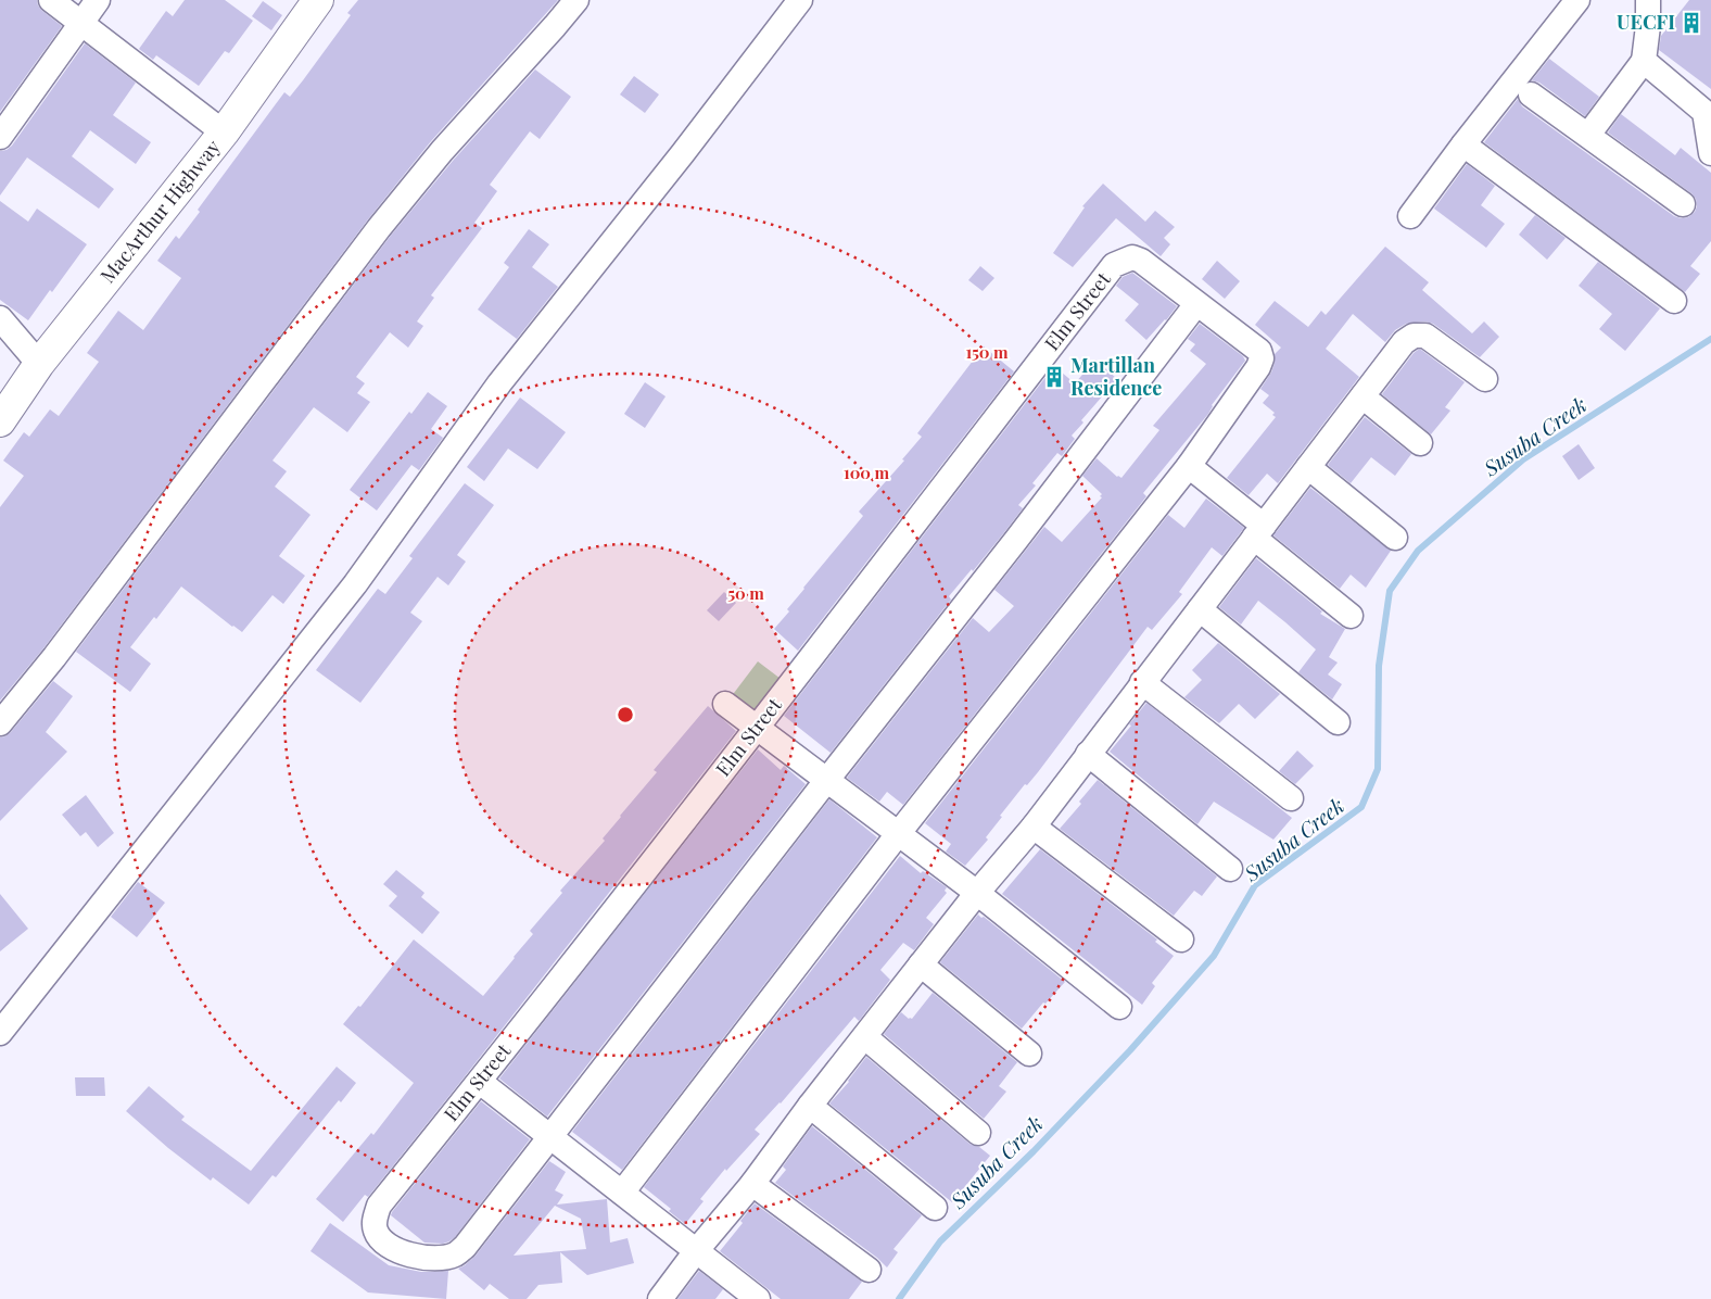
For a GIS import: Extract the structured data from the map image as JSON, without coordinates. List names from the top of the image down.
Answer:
{
  "streets": {
    "highway": ["MacArthur Highway"],
    "street": ["Elm Street"]
  },
  "water": ["Susuba Creek"],
  "places": {
    "building": ["UECFI", "Martillan Residence"]
  },
  "rings": ["150 m", "100 m", "50 m"]
}
